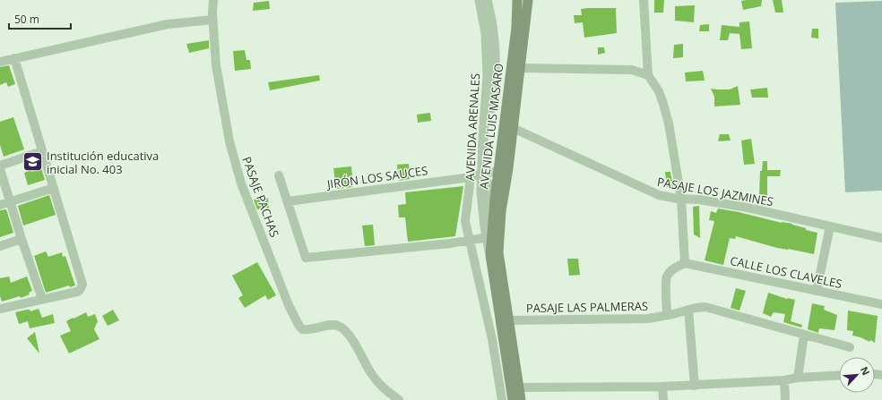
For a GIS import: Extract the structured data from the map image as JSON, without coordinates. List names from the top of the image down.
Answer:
{
  "streets": {
    "main road": ["AVENIDA LUIS MASARO"],
    "street": [
      "AVENIDA ARENALES",
      "JIRÓN LOS SAUCES",
      "PASAJE LOS JAZMINES",
      "PASAJE PACHAS",
      "CALLE LOS CLAVELES",
      "PASAJE LAS PALMERAS"
    ]
  },
  "crossings": [
    ["AVENIDA LUIS MASARO", "AVENIDA ARENALES"],
    ["AVENIDA LUIS MASARO", "PASAJE LOS JAZMINES"],
    ["AVENIDA ARENALES", "JIRÓN LOS SAUCES"]
  ],
  "places": {
    "school or university": ["Institución educativa inicial No. 403"]
  },
  "scale_bar": "50 m",
  "north": "top right"
}
